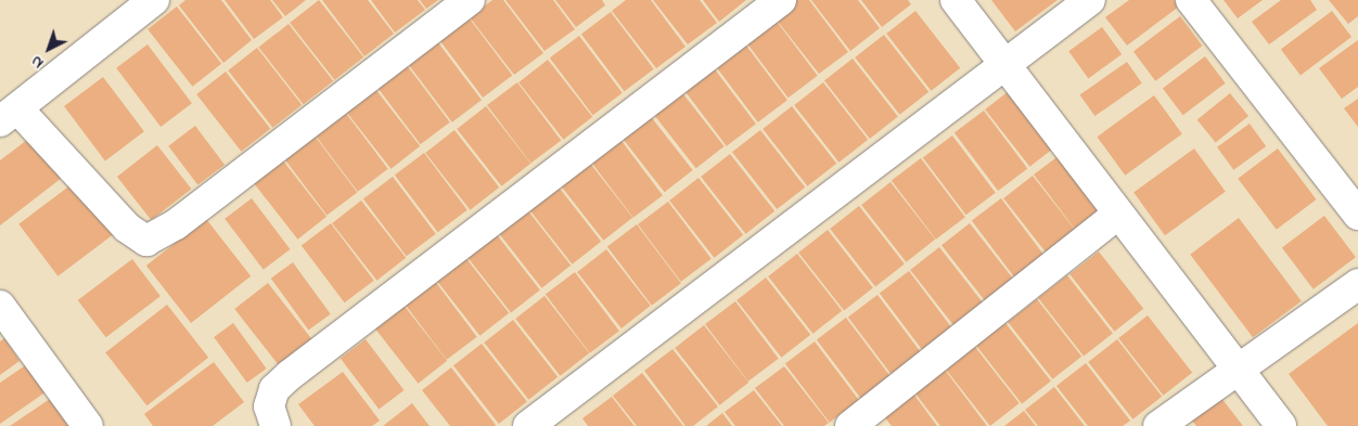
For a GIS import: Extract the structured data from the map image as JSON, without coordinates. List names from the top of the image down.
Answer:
{
  "north": "bottom left"
}
